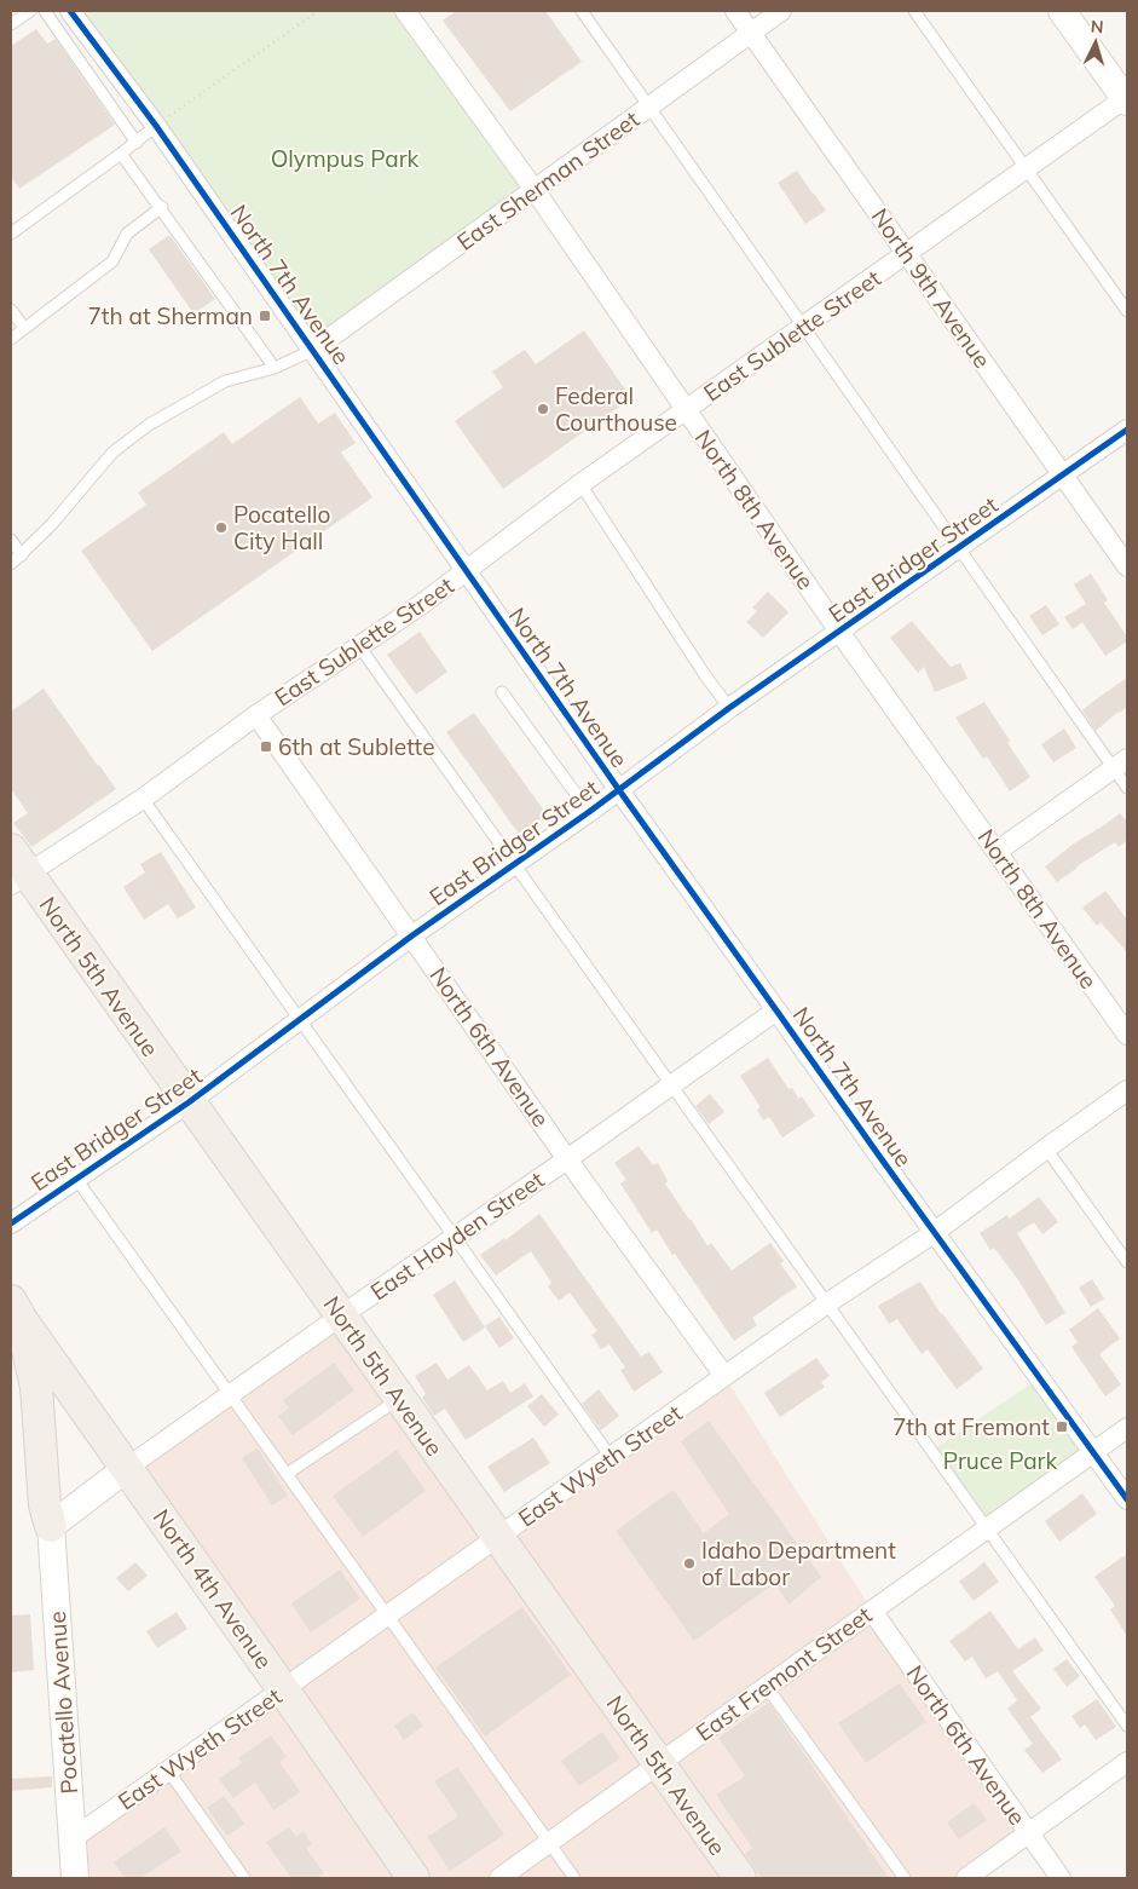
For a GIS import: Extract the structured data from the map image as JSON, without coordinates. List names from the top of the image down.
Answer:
{
  "streets": {
    "main road": ["North 5th Avenue", "North 4th Avenue"],
    "street": [
      "East Sherman Street",
      "North 7th Avenue",
      "North 9th Avenue",
      "East Sublette Street",
      "North 8th Avenue",
      "East Bridger Street",
      "North 6th Avenue",
      "East Hayden Street",
      "East Wyeth Street",
      "East Fremont Street",
      "Pocatello Avenue"
    ]
  },
  "crossings": [
    ["East Sherman Street", "North 7th Avenue"],
    ["East Sherman Street", "North 9th Avenue"],
    ["East Sherman Street", "North 8th Avenue"],
    ["North 7th Avenue", "East Sublette Street"],
    ["North 7th Avenue", "East Bridger Street"],
    ["North 7th Avenue", "East Hayden Street"],
    ["North 7th Avenue", "East Wyeth Street"],
    ["North 7th Avenue", "East Fremont Street"],
    ["North 9th Avenue", "East Sublette Street"],
    ["North 9th Avenue", "East Bridger Street"],
    ["East Sublette Street", "North 8th Avenue"],
    ["East Sublette Street", "North 5th Avenue"],
    ["East Sublette Street", "North 6th Avenue"],
    ["North 8th Avenue", "East Bridger Street"],
    ["East Bridger Street", "North 5th Avenue"],
    ["East Bridger Street", "North 6th Avenue"],
    ["North 5th Avenue", "East Hayden Street"],
    ["North 5th Avenue", "East Wyeth Street"],
    ["North 5th Avenue", "East Fremont Street"],
    ["North 6th Avenue", "East Hayden Street"],
    ["North 6th Avenue", "East Wyeth Street"],
    ["North 6th Avenue", "East Fremont Street"],
    ["East Hayden Street", "North 4th Avenue"],
    ["East Hayden Street", "Pocatello Avenue"],
    ["East Wyeth Street", "North 4th Avenue"],
    ["East Wyeth Street", "Pocatello Avenue"]
  ],
  "parks": ["Olympus Park", "Pruce Park"],
  "places": {
    "transit": ["7th at Sherman", "6th at Sublette", "7th at Fremont"],
    "other": ["Federal Courthouse", "Pocatello City Hall", "Idaho Department of Labor"]
  },
  "north": "top"
}
